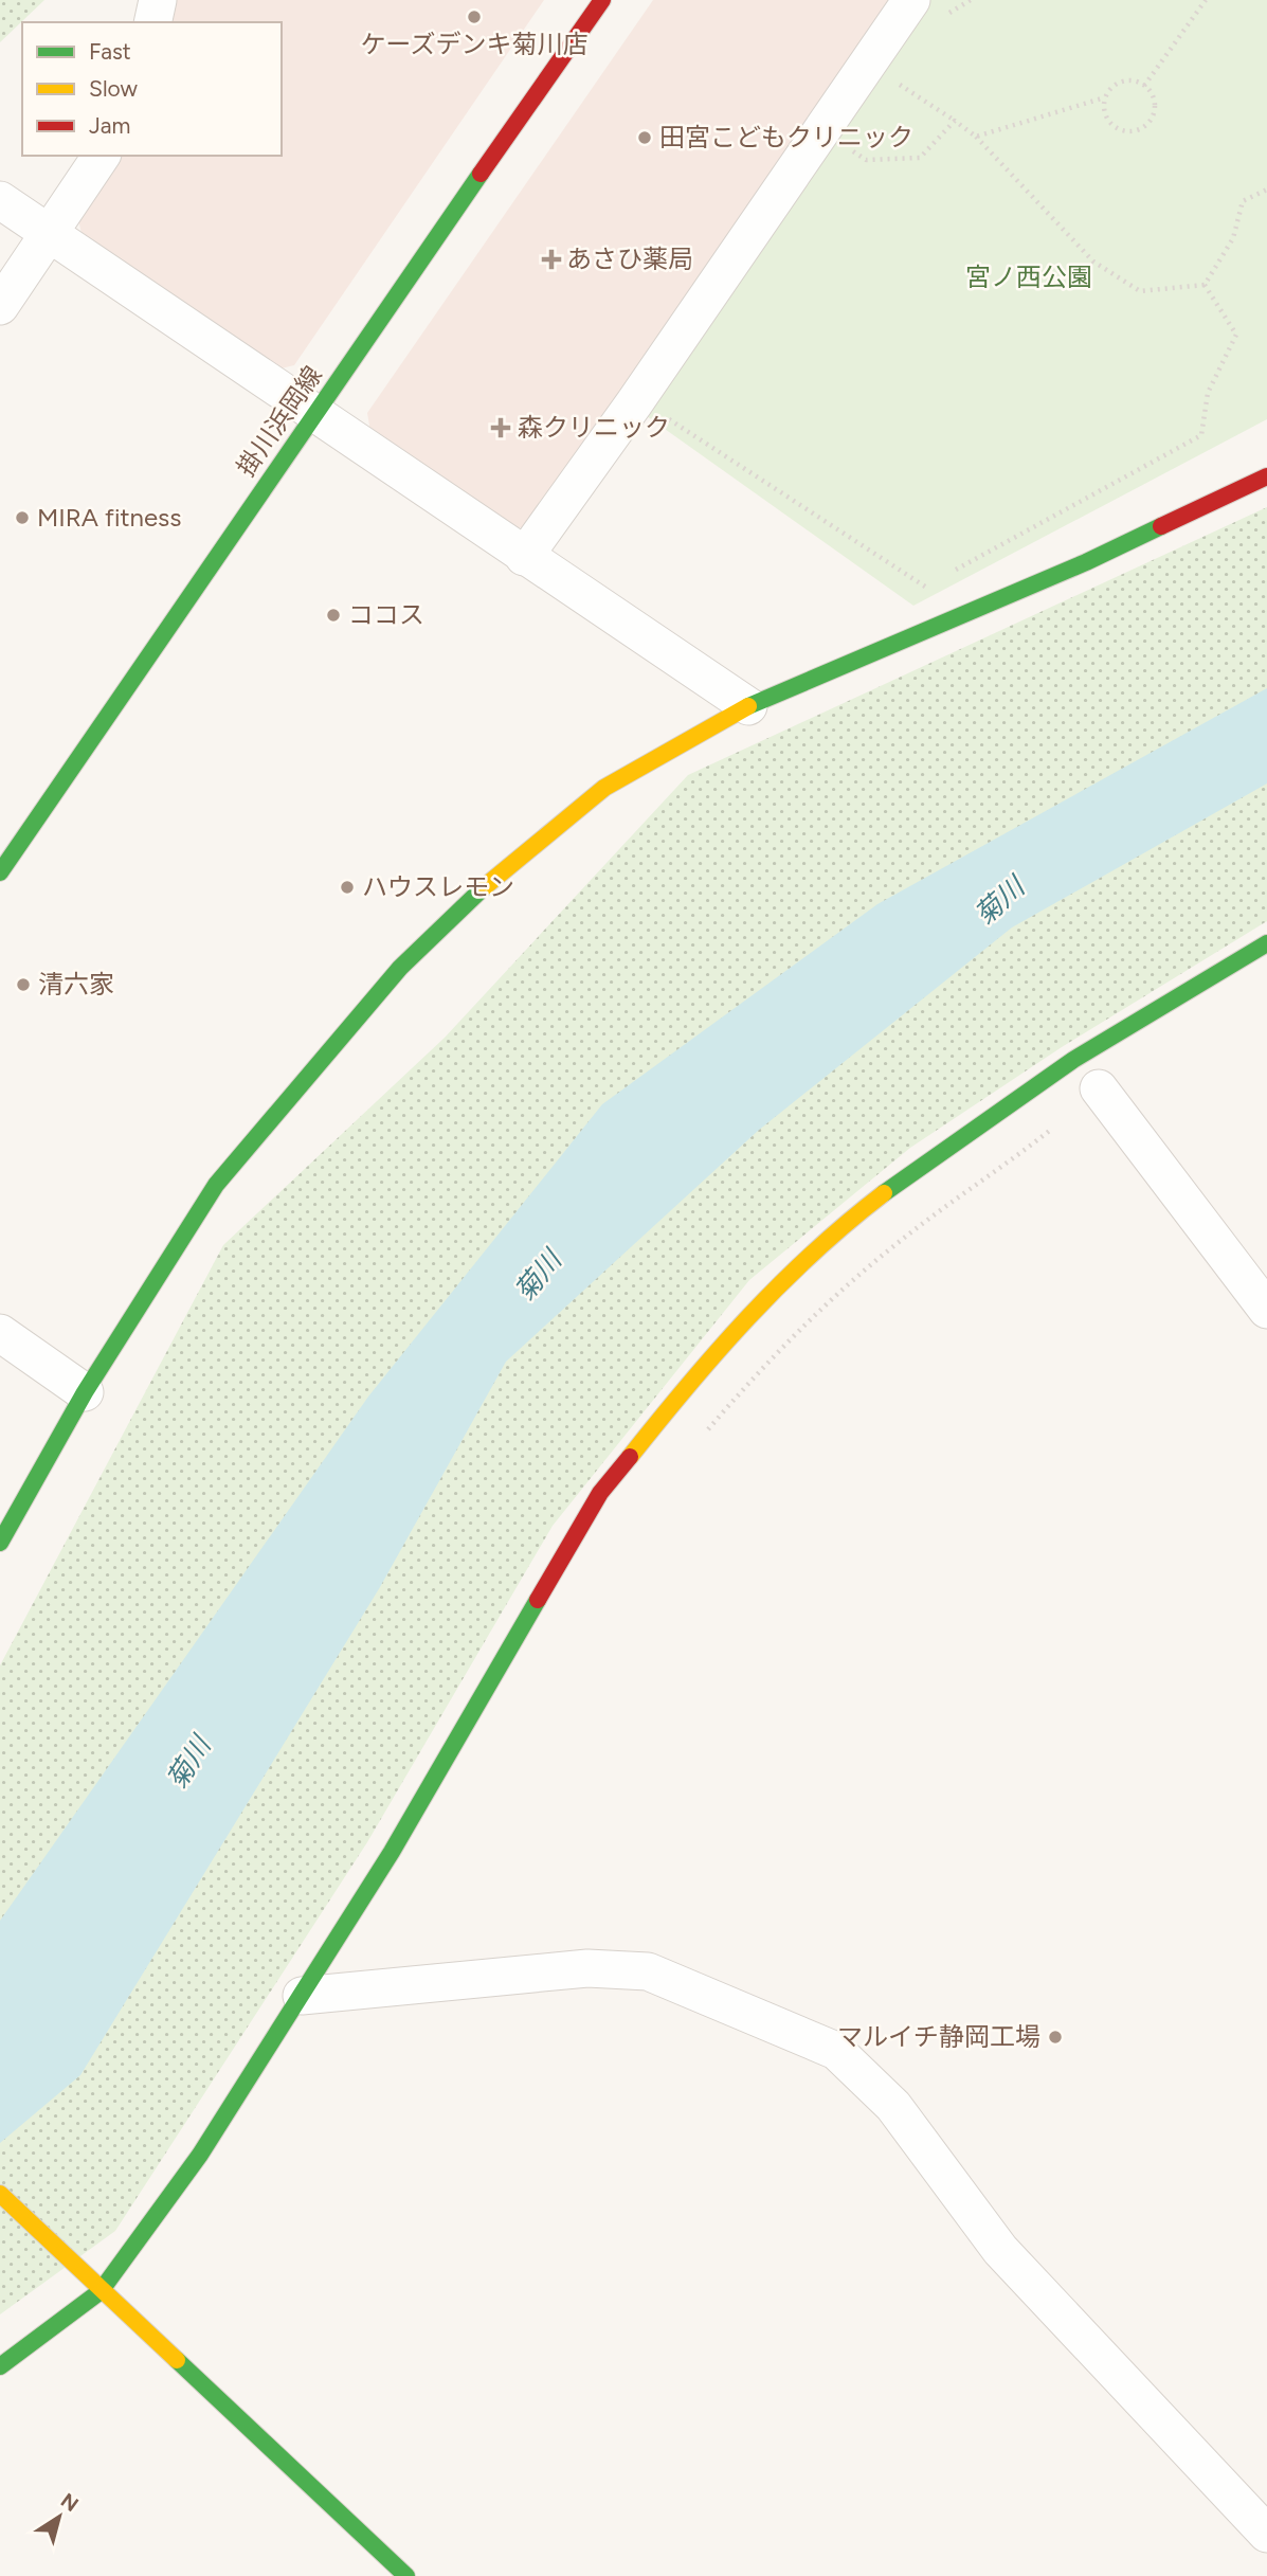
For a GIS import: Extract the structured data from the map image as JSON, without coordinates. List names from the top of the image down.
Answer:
{
  "streets": {
    "street": ["掛川浜岡線"]
  },
  "water": ["菊川"],
  "parks": ["宮ノ西公園"],
  "places": {
    "other": [
      "ケーズデンキ菊川店",
      "田宮こどもクリニック",
      "MIRA fitness",
      "ココス",
      "ハウスレモン",
      "清六家",
      "マルイチ静岡工場"
    ],
    "health": ["あさひ薬局", "森クリニック"]
  },
  "legend": ["Fast", "Slow", "Jam"],
  "north": "top right"
}
